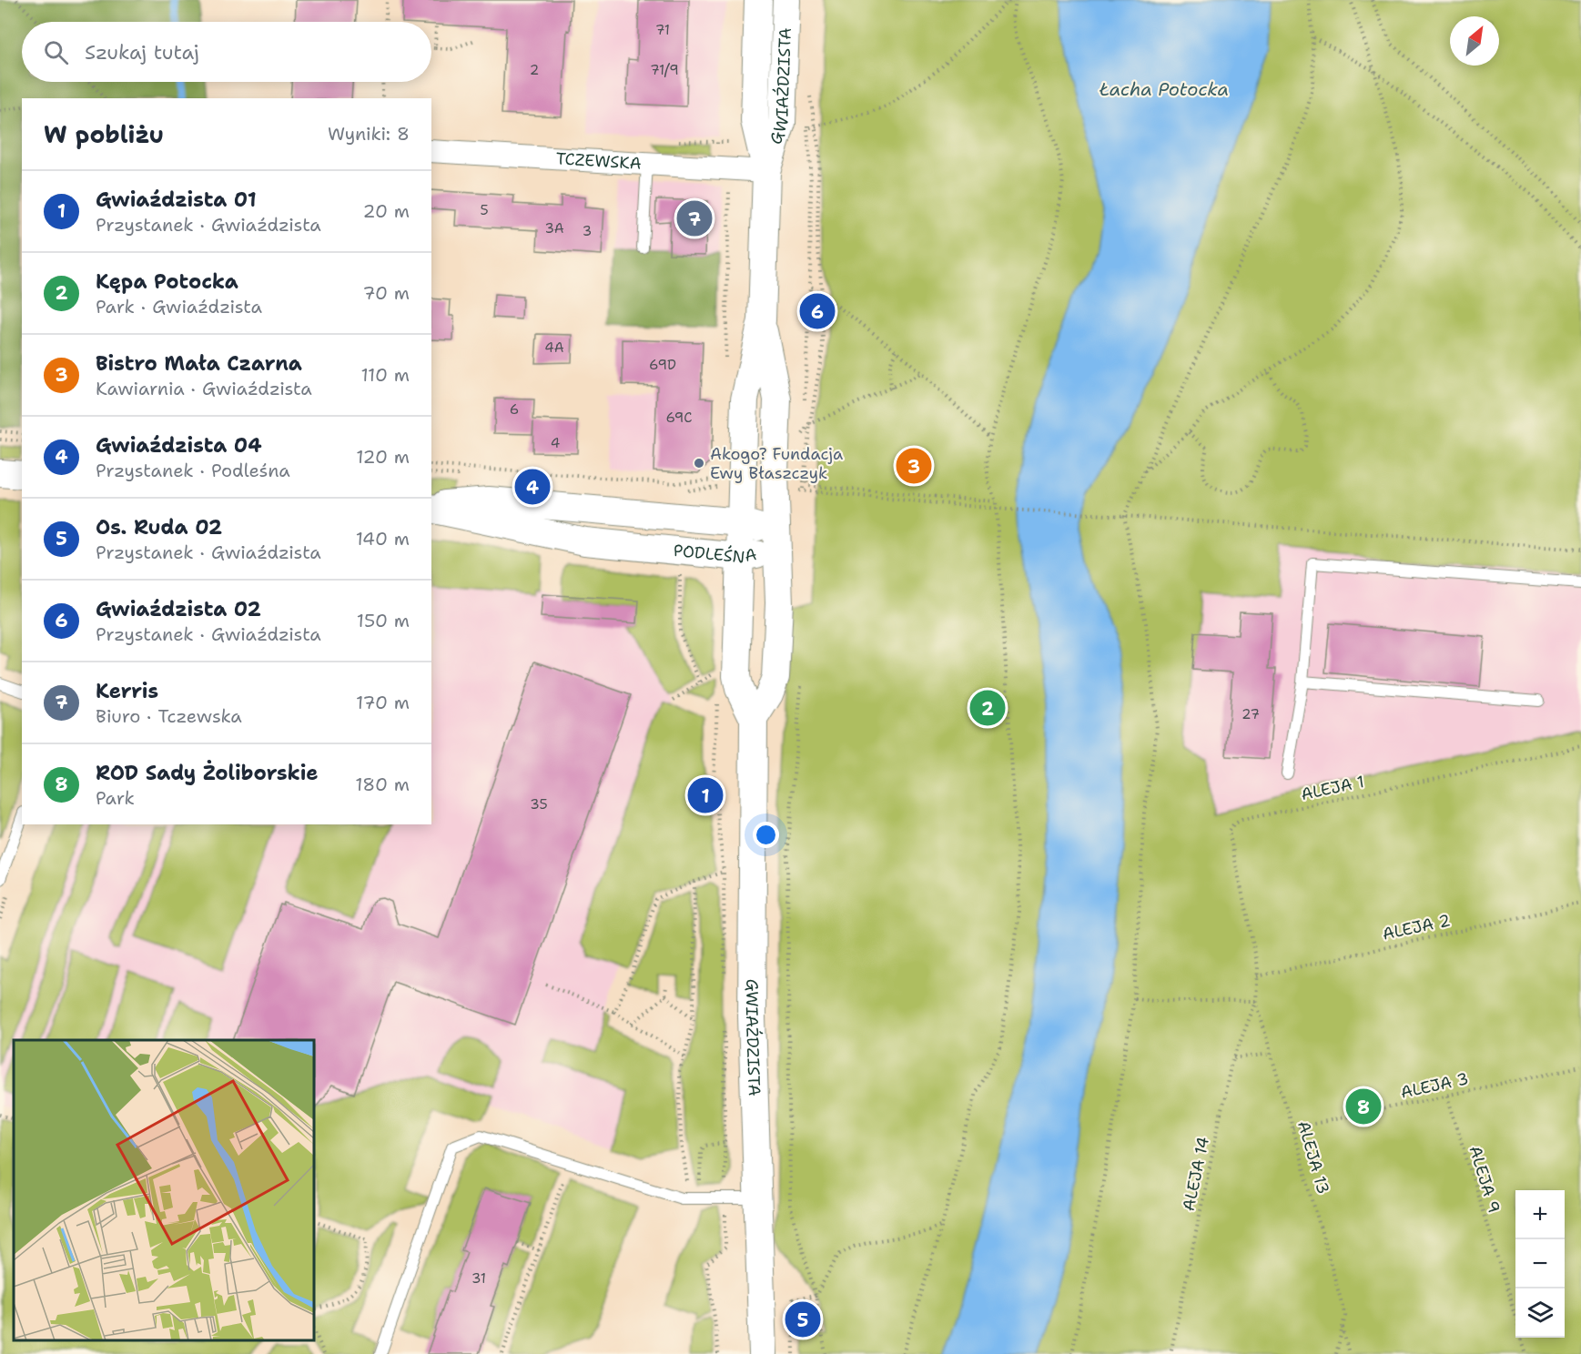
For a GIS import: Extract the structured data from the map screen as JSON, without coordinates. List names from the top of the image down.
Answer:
{
  "streets": {
    "street": ["GWIAŹDZISTA", "TCZEWSKA", "PODLEŚNA"],
    "path": [
      "ALEJA 1",
      "ALEJA 2",
      "ALEJA 3",
      "ALEJA 13",
      "ALEJA 14",
      "ALEJA 9"
    ]
  },
  "crossings": [
    ["GWIAŹDZISTA", "TCZEWSKA"],
    ["GWIAŹDZISTA", "PODLEŚNA"],
    ["ALEJA 1", "ALEJA 13"],
    ["ALEJA 2", "ALEJA 13"],
    ["ALEJA 3", "ALEJA 13"],
    ["ALEJA 3", "ALEJA 9"],
    ["ALEJA 13", "ALEJA 14"]
  ],
  "water": ["Łacha Potocka"],
  "places": ["Akogo? Fundacja Ewy Błaszczyk"],
  "house_numbers": [
    "71",
    "2",
    "71/9",
    "5",
    "3A",
    "3",
    "4A",
    "69D",
    "6",
    "69C",
    "4",
    "27",
    "35",
    "31"
  ],
  "north": "top right",
  "page": {
    "search": "Szukaj tutaj",
    "heading": ["W pobliżu", "Wyniki: 8"],
    "list": [
      {
        "mark": "1",
        "name": "Gwiaździsta 01",
        "note": "Przystanek · Gwiaździsta",
        "value": "20 m"
      },
      {
        "mark": "2",
        "name": "Kępa Potocka",
        "note": "Park · Gwiaździsta",
        "value": "70 m"
      },
      {
        "mark": "3",
        "name": "Bistro Mała Czarna",
        "note": "Kawiarnia · Gwiaździsta",
        "value": "110 m"
      },
      {
        "mark": "4",
        "name": "Gwiaździsta 04",
        "note": "Przystanek · Podleśna",
        "value": "120 m"
      },
      {
        "mark": "5",
        "name": "Os. Ruda 02",
        "note": "Przystanek · Gwiaździsta",
        "value": "140 m"
      },
      {
        "mark": "6",
        "name": "Gwiaździsta 02",
        "note": "Przystanek · Gwiaździsta",
        "value": "150 m"
      },
      {
        "mark": "7",
        "name": "Kerris",
        "note": "Biuro · Tczewska",
        "value": "170 m"
      },
      {
        "mark": "8",
        "name": "ROD Sady Żoliborskie",
        "note": "Park",
        "value": "180 m"
      }
    ],
    "pins": [
      "7",
      "6",
      "3",
      "4",
      "2",
      "1",
      "8",
      "5"
    ],
    "map_buttons": ["+", "−"]
  }
}
